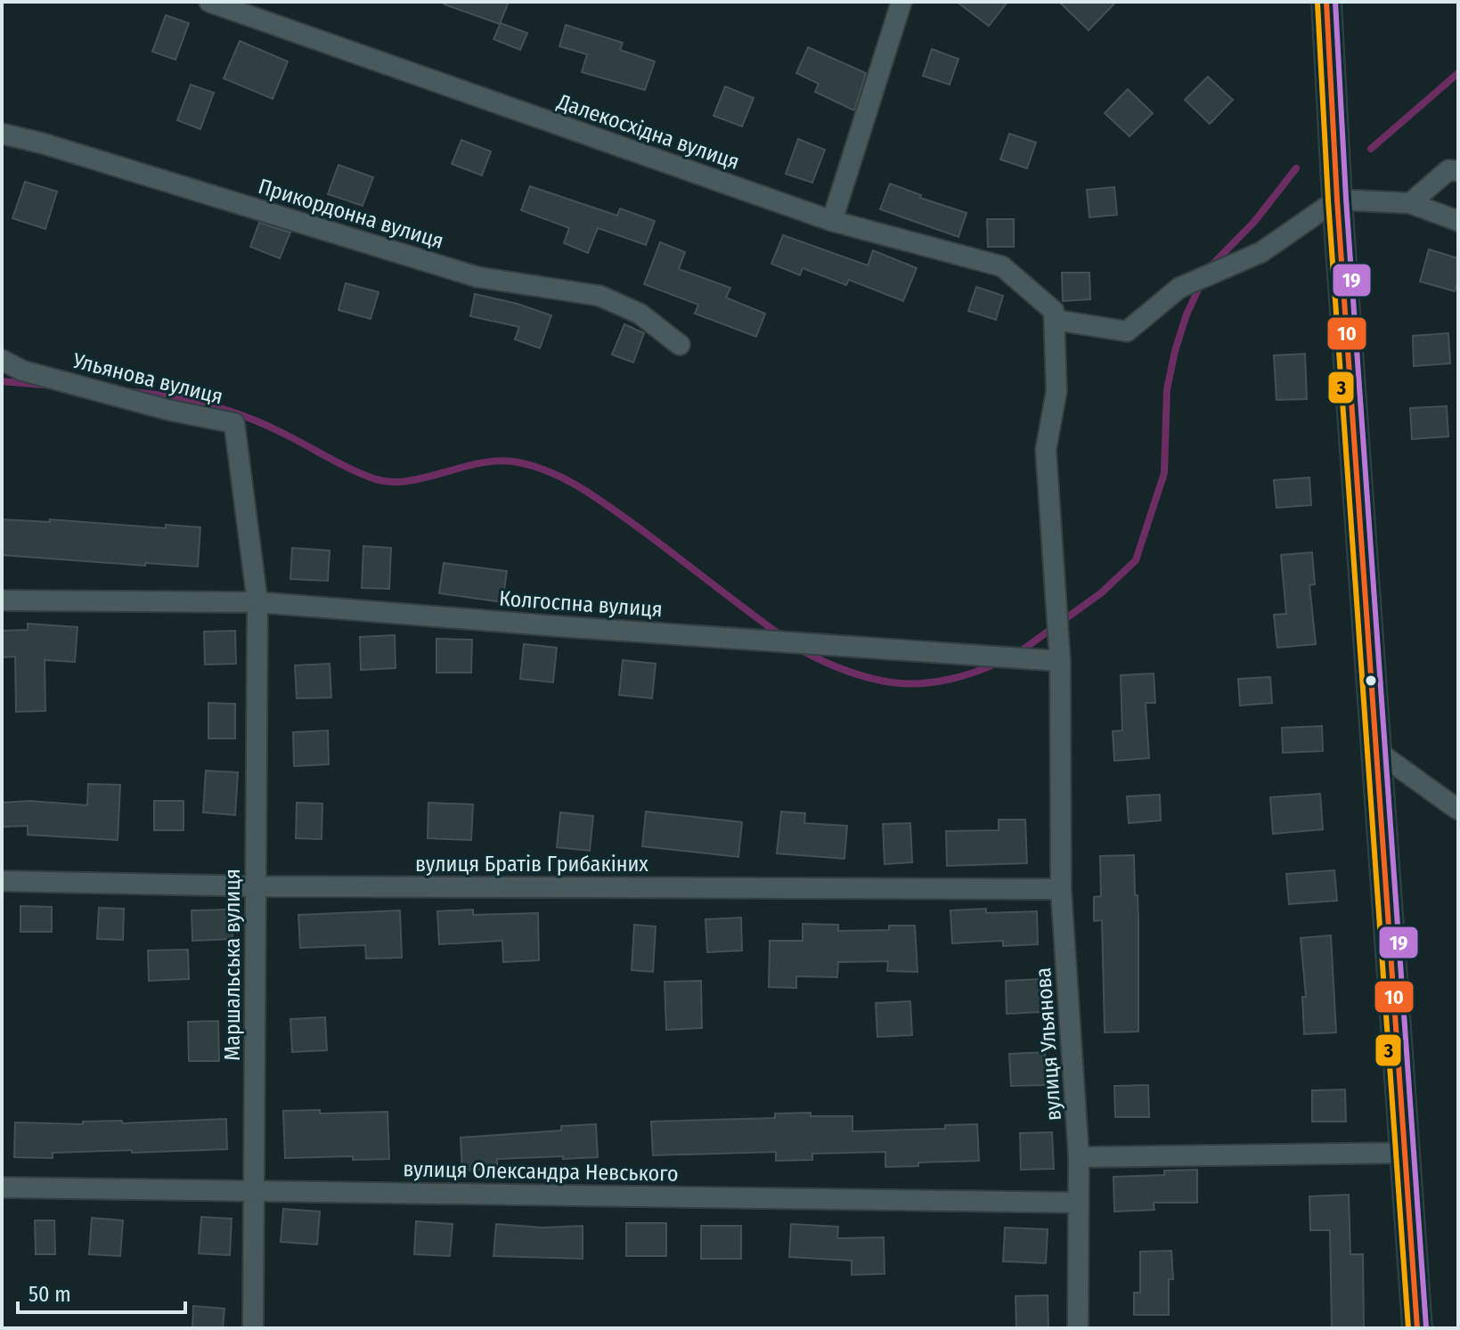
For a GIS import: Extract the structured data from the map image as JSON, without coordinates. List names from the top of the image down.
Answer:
{
  "streets": {
    "street": [
      "Далекосхідна вулиця",
      "Прикордонна вулиця",
      "Ульянова вулиця",
      "Колгоспна вулиця",
      "вулиця Братів Грибакіних",
      "Маршальська вулиця",
      "вулиця Ульянова",
      "вулиця Олександра Невського"
    ]
  },
  "crossings": [
    ["Ульянова вулиця", "Колгоспна вулиця"],
    ["Ульянова вулиця", "Маршальська вулиця"],
    ["Колгоспна вулиця", "Маршальська вулиця"],
    ["Колгоспна вулиця", "вулиця Ульянова"],
    ["вулиця Братів Грибакіних", "Маршальська вулиця"],
    ["вулиця Братів Грибакіних", "вулиця Ульянова"],
    ["Маршальська вулиця", "вулиця Олександра Невського"],
    ["вулиця Ульянова", "вулиця Олександра Невського"]
  ],
  "lines": ["transit line 10", "transit line 19", "transit line 3"],
  "scale_bar": "50 m"
}
